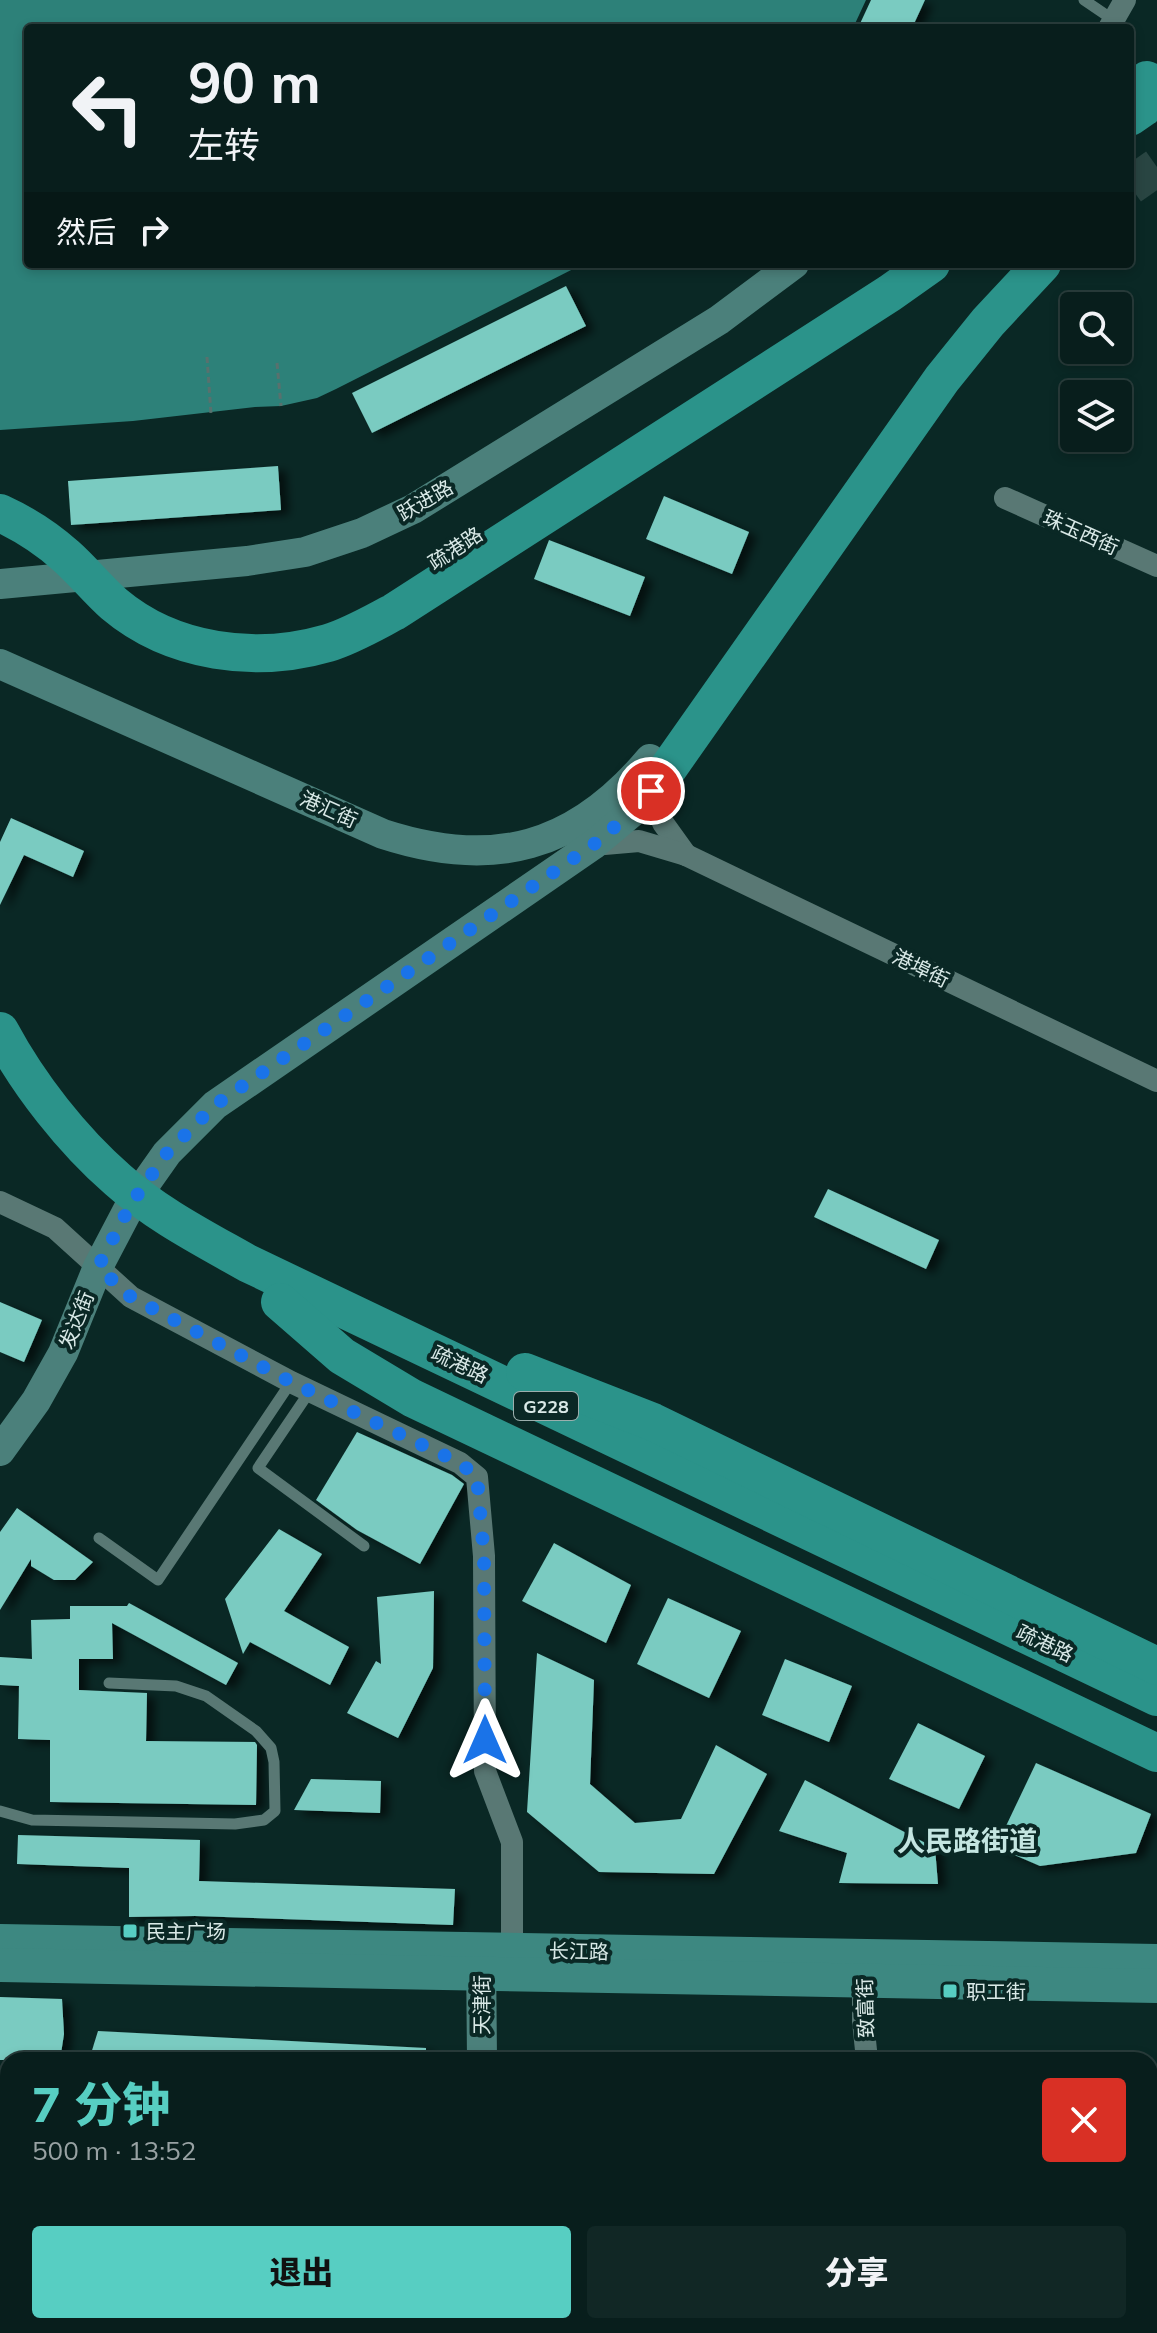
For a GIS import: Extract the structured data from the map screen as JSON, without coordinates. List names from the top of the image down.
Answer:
{
  "streets": {
    "highway": ["疏港路", "G228"],
    "main road": ["长江路"],
    "street": [
      "跃进路",
      "珠玉西街",
      "港汇街",
      "港埠街",
      "发达街",
      "天津街",
      "致富街"
    ]
  },
  "crossings": [
    ["港汇街", "发达街"],
    ["港埠街", "发达街"],
    ["长江路", "天津街"],
    ["长江路", "致富街"]
  ],
  "districts": ["人民路街道"],
  "places": {
    "transit": ["民主广场", "职工街"]
  },
  "page": {
    "turn": ["90 m", "左转"],
    "then": "然后",
    "heading": ["7 分钟", "500 m · 13:52"],
    "buttons": ["退出", "分享"]
  }
}
